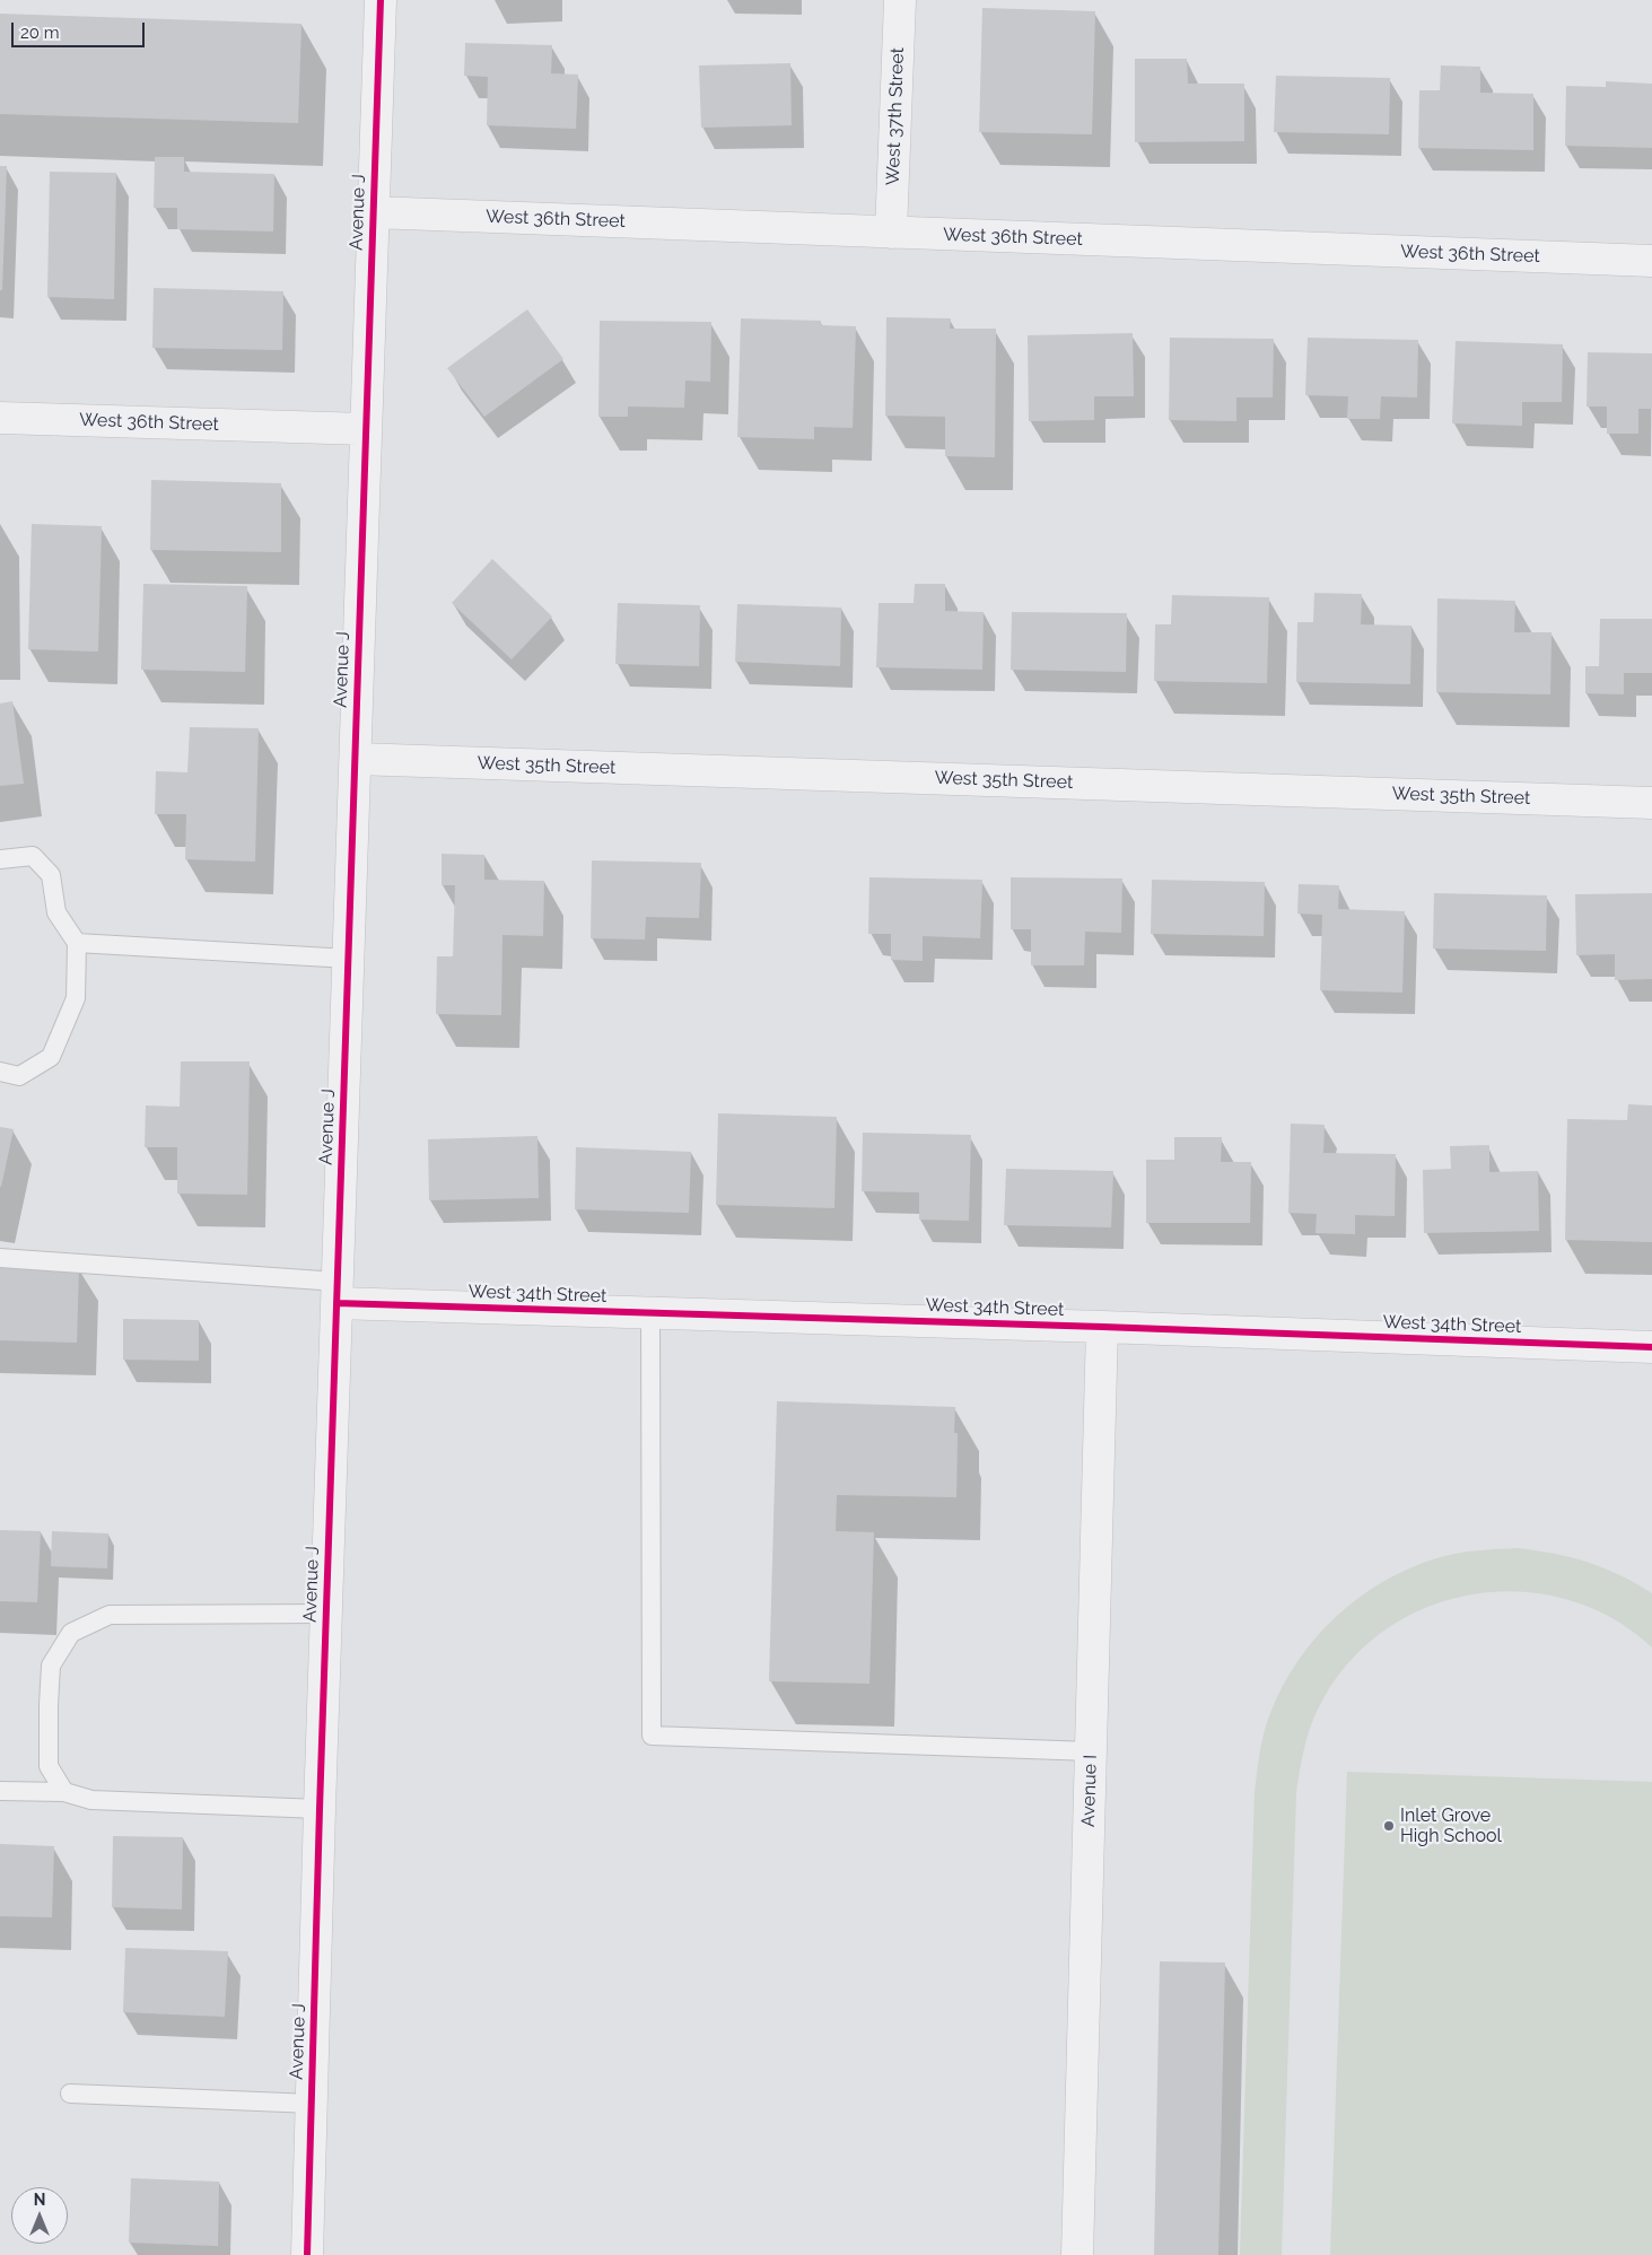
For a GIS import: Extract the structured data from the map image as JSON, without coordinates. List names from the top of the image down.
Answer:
{
  "streets": {
    "street": [
      "West 37th Street",
      "Avenue J",
      "West 36th Street",
      "West 35th Street",
      "West 34th Street",
      "Avenue I"
    ]
  },
  "crossings": [
    ["West 37th Street", "West 36th Street"],
    ["Avenue J", "West 36th Street"],
    ["Avenue J", "West 35th Street"],
    ["Avenue J", "West 34th Street"],
    ["West 34th Street", "Avenue I"]
  ],
  "places": ["Inlet Grove High School"],
  "scale_bar": "20 m",
  "north": "top"
}
